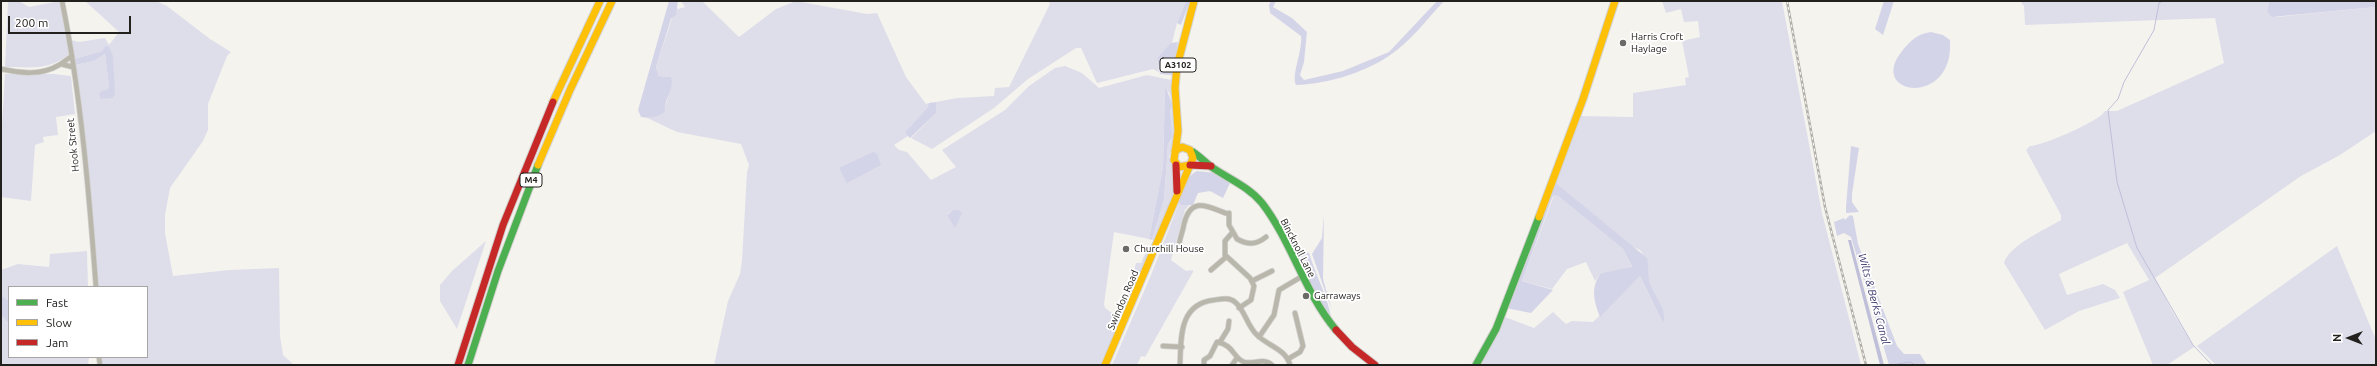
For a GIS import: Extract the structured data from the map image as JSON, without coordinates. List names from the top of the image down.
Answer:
{
  "streets": {
    "main road": [
      "A3102",
      "M4",
      "Bincknoll Lane",
      "Swindon Road"
    ],
    "street": ["Hook Street"]
  },
  "crossings": [
    ["A3102", "Bincknoll Lane"],
    ["A3102", "Swindon Road"],
    ["Bincknoll Lane", "Swindon Road"]
  ],
  "water": ["Wilts & Berks Canal"],
  "places": ["Harris Croft Haylage", "Churchill House", "Garraways"],
  "legend": ["Fast", "Slow", "Jam"],
  "scale_bar": "200 m",
  "north": "left"
}
